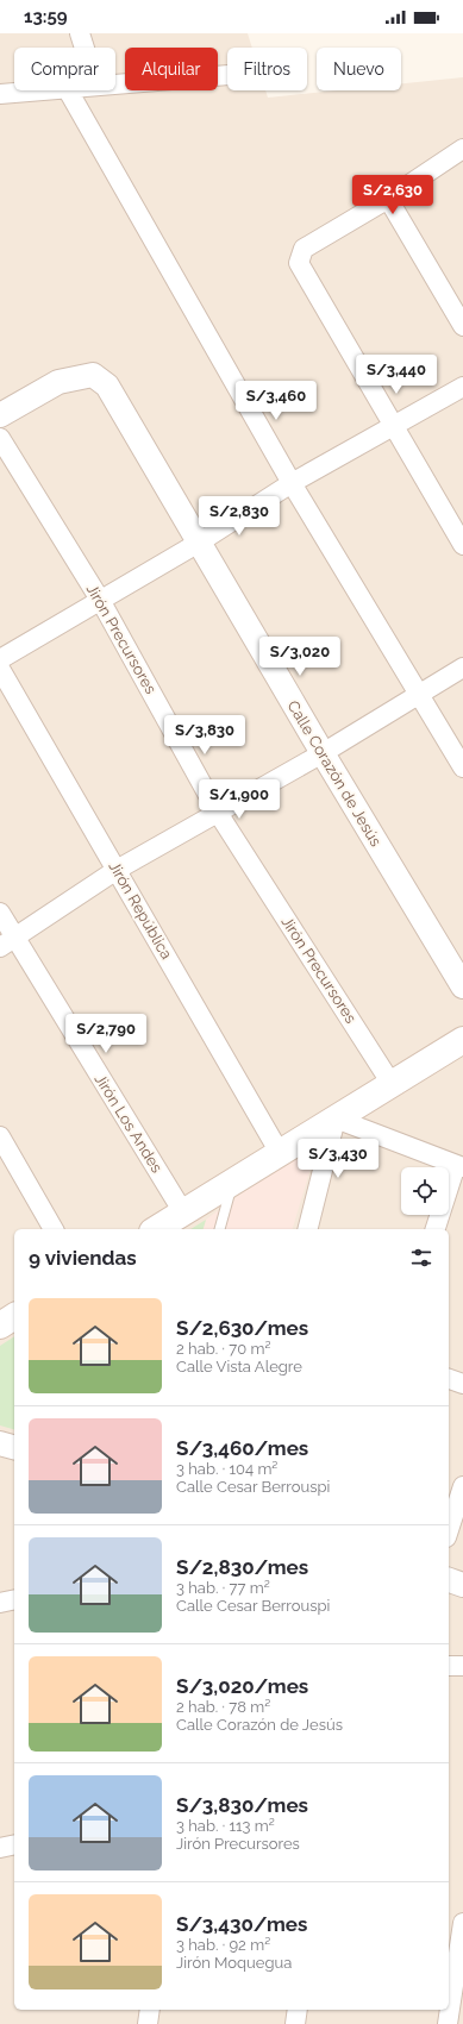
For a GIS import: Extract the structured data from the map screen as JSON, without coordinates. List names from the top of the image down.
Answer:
{
  "streets": {
    "street": [
      "Jirón Precursores",
      "Calle Corazón de Jesús",
      "Jirón República",
      "Jirón Los Andes"
    ]
  },
  "page": {
    "status": "13:59",
    "chip": [
      "Comprar",
      "Alquilar",
      "Filtros",
      "Nuevo"
    ],
    "price": [
      "S/2,630",
      "S/3,440",
      "S/3,460",
      "S/2,830",
      "S/3,020",
      "S/3,830",
      "S/1,900",
      "S/2,790",
      "S/3,430"
    ],
    "heading": "9 viviendas",
    "list": [
      {
        "name": "S/2,630/mes",
        "note": "2 hab. · 70 m² · Calle Vista Alegre"
      },
      {
        "name": "S/3,460/mes",
        "note": "3 hab. · 104 m² · Calle Cesar Berrouspi"
      },
      {
        "name": "S/2,830/mes",
        "note": "3 hab. · 77 m² · Calle Cesar Berrouspi"
      },
      {
        "name": "S/3,020/mes",
        "note": "2 hab. · 78 m² · Calle Corazón de Jesús"
      },
      {
        "name": "S/3,830/mes",
        "note": "3 hab. · 113 m² · Jirón Precursores"
      },
      {
        "name": "S/3,430/mes",
        "note": "3 hab. · 92 m² · Jirón Moquegua"
      }
    ]
  }
}
